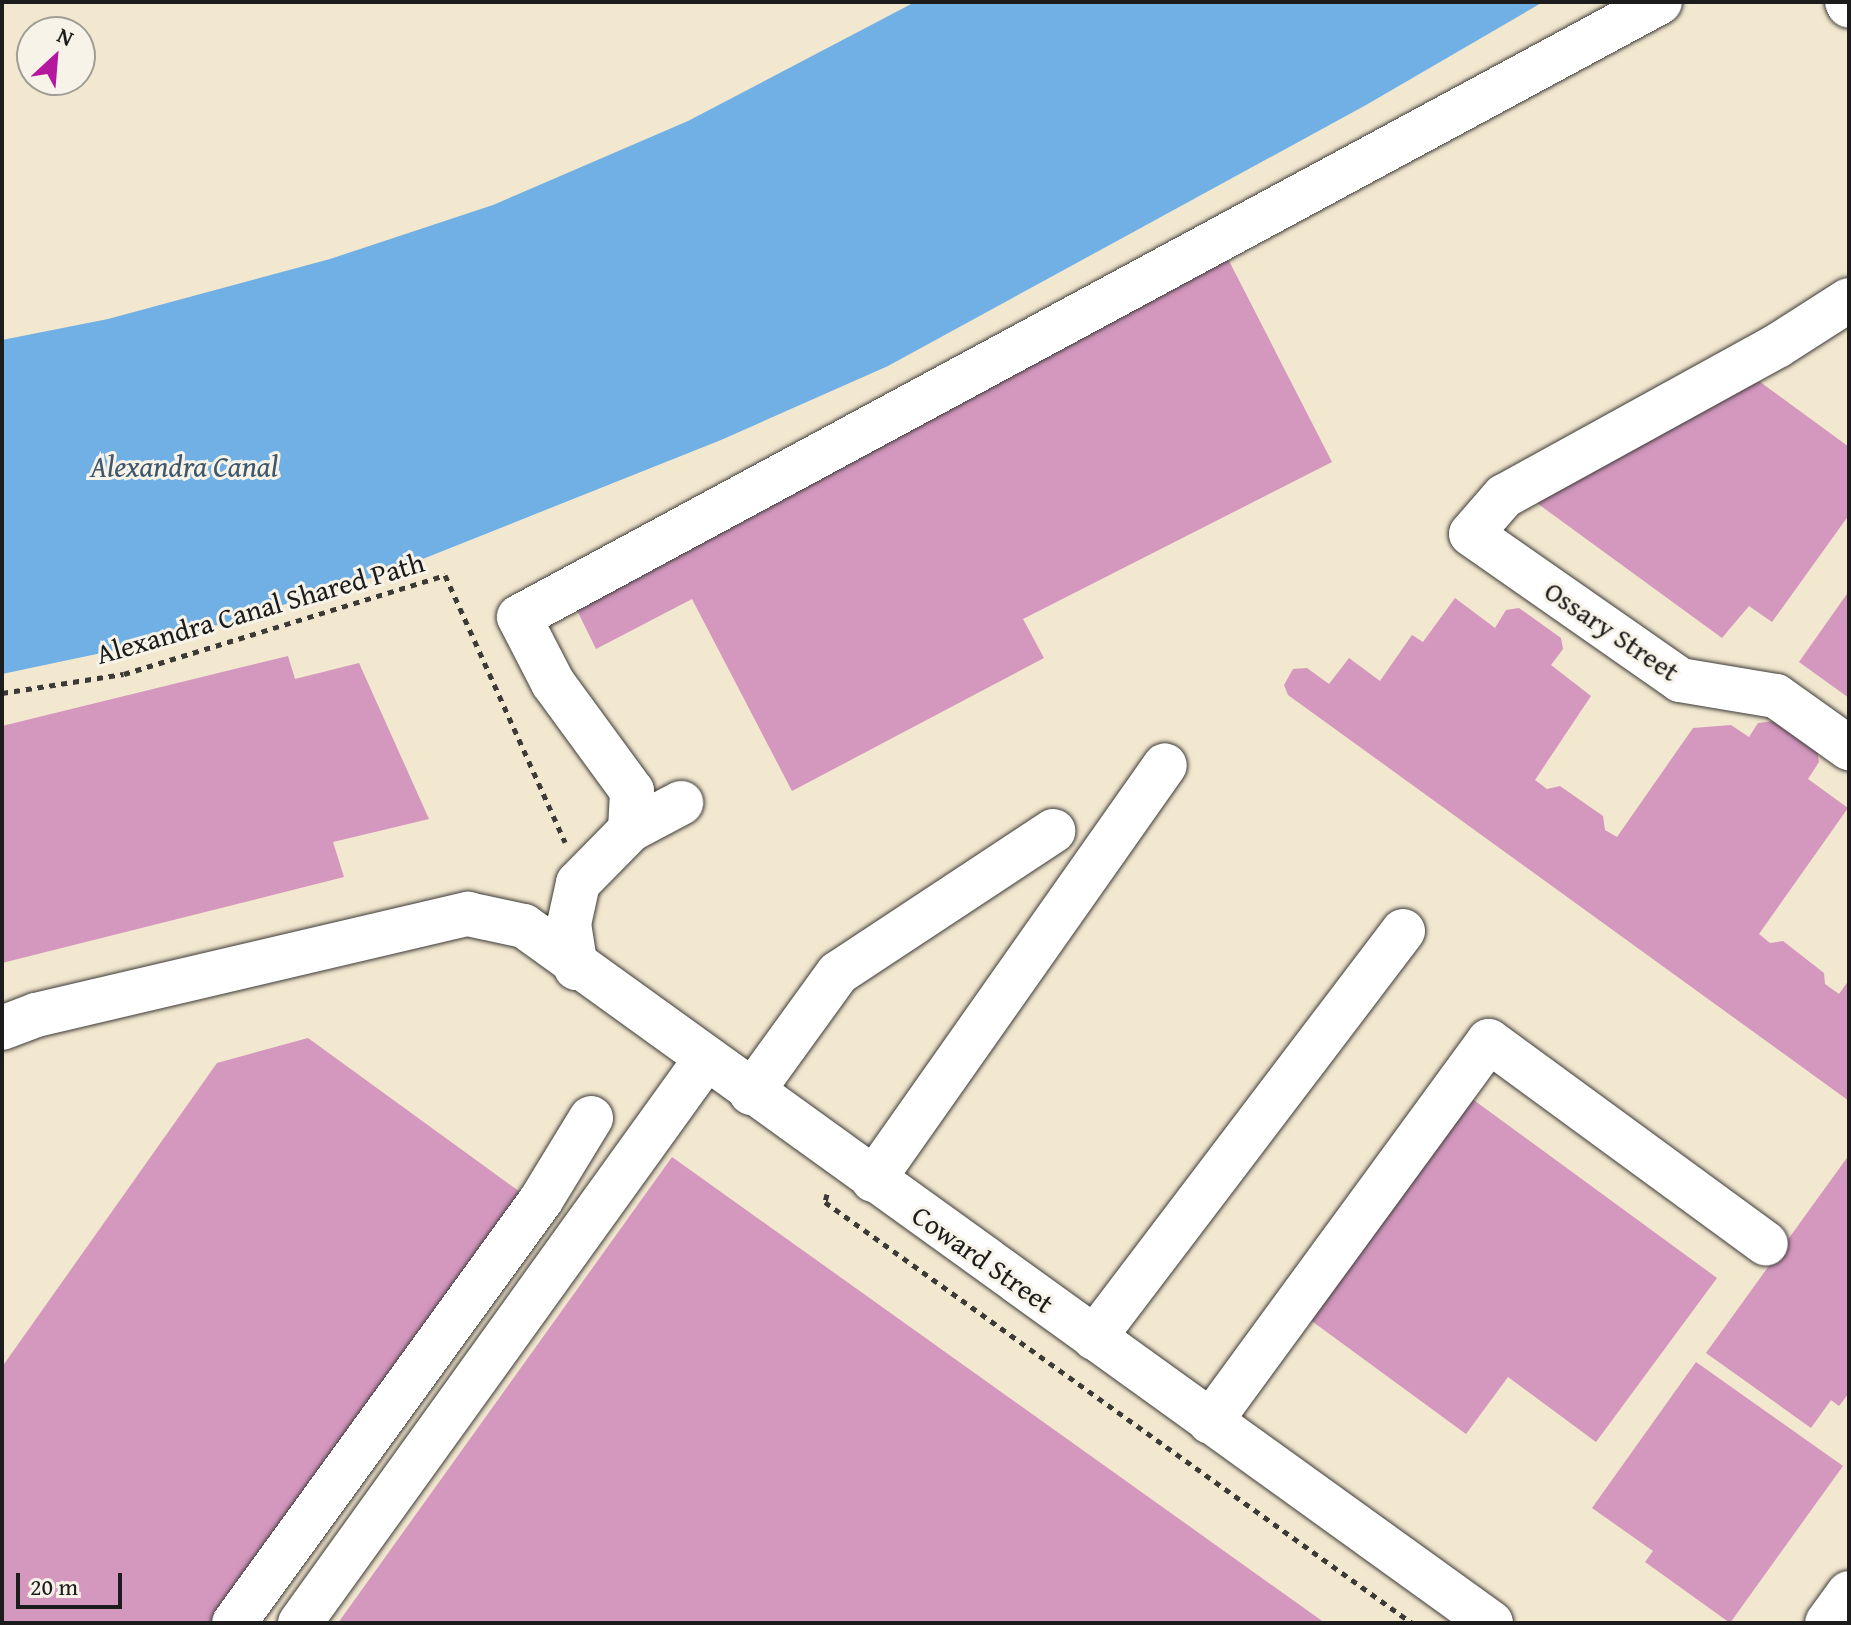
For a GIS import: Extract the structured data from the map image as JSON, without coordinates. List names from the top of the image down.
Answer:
{
  "streets": {
    "street": ["Ossary Street", "Coward Street"],
    "path": ["Alexandra Canal Shared Path"]
  },
  "water": ["Alexandra Canal"],
  "scale_bar": "20 m",
  "north": "top right"
}
